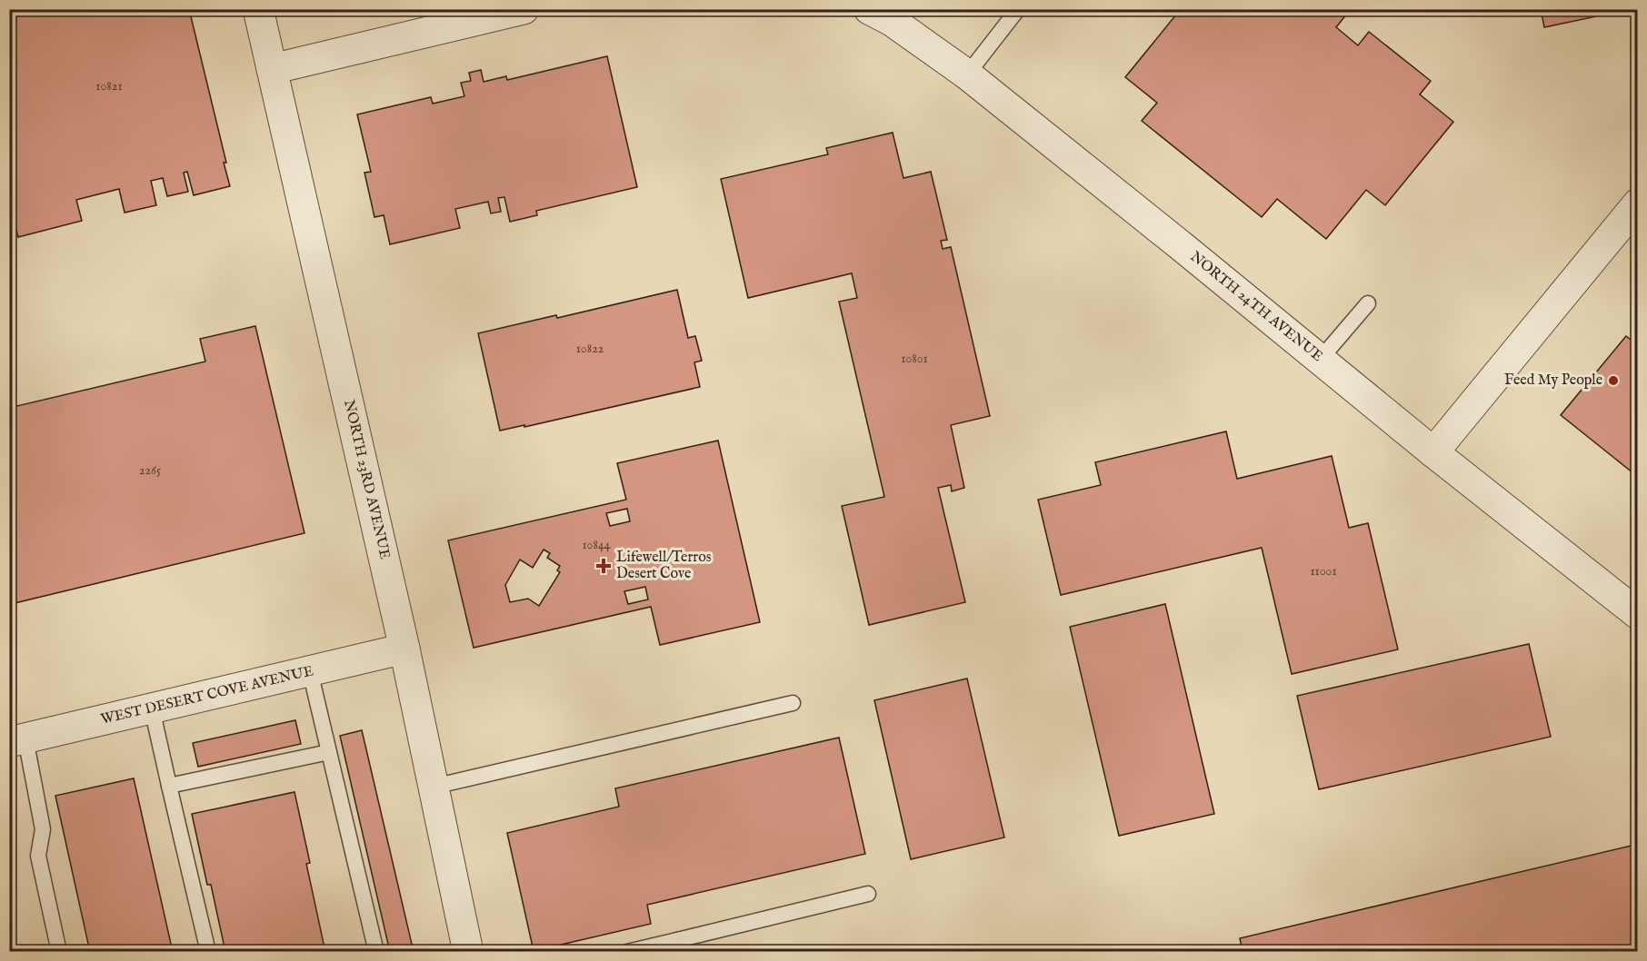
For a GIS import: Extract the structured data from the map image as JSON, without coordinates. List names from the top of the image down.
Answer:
{
  "streets": {
    "street": ["NORTH 24TH AVENUE", "NORTH 23RD AVENUE", "WEST DESERT COVE AVENUE"]
  },
  "crossings": [
    ["NORTH 23RD AVENUE", "WEST DESERT COVE AVENUE"]
  ],
  "places": {
    "other": ["Feed My People"],
    "health": ["Lifewell/Terros Desert Cove"]
  },
  "house_numbers": [
    "10821",
    "10822",
    "10801",
    "2265",
    "10844",
    "11001"
  ]
}
